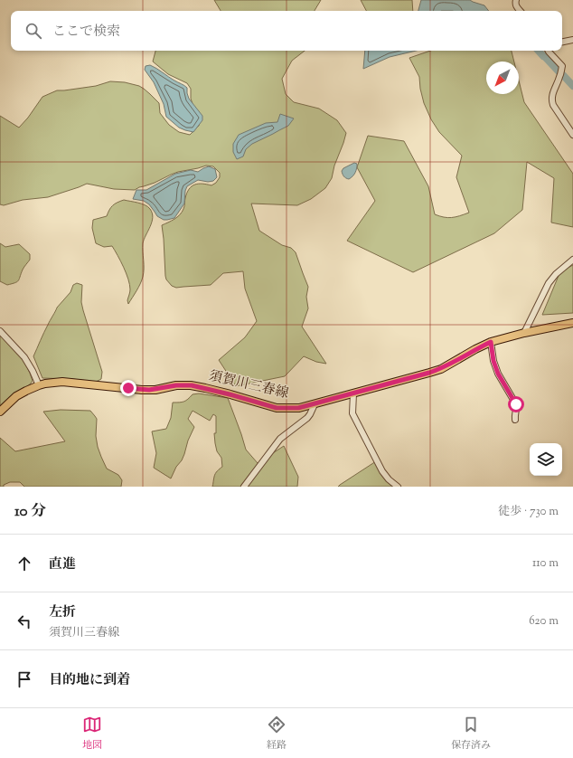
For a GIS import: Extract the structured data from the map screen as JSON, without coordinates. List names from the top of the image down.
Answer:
{
  "streets": {
    "main road": ["須賀川三春線"]
  },
  "north": "bottom left",
  "page": {
    "search": "ここで検索",
    "heading": ["10 分", "徒歩 · 730 m"],
    "list": [
      ["直進", "110 m"],
      ["左折", "須賀川三春線", "620 m"],
      "目的地に到着"
    ],
    "nav": ["地図", "経路", "保存済み"]
  }
}
